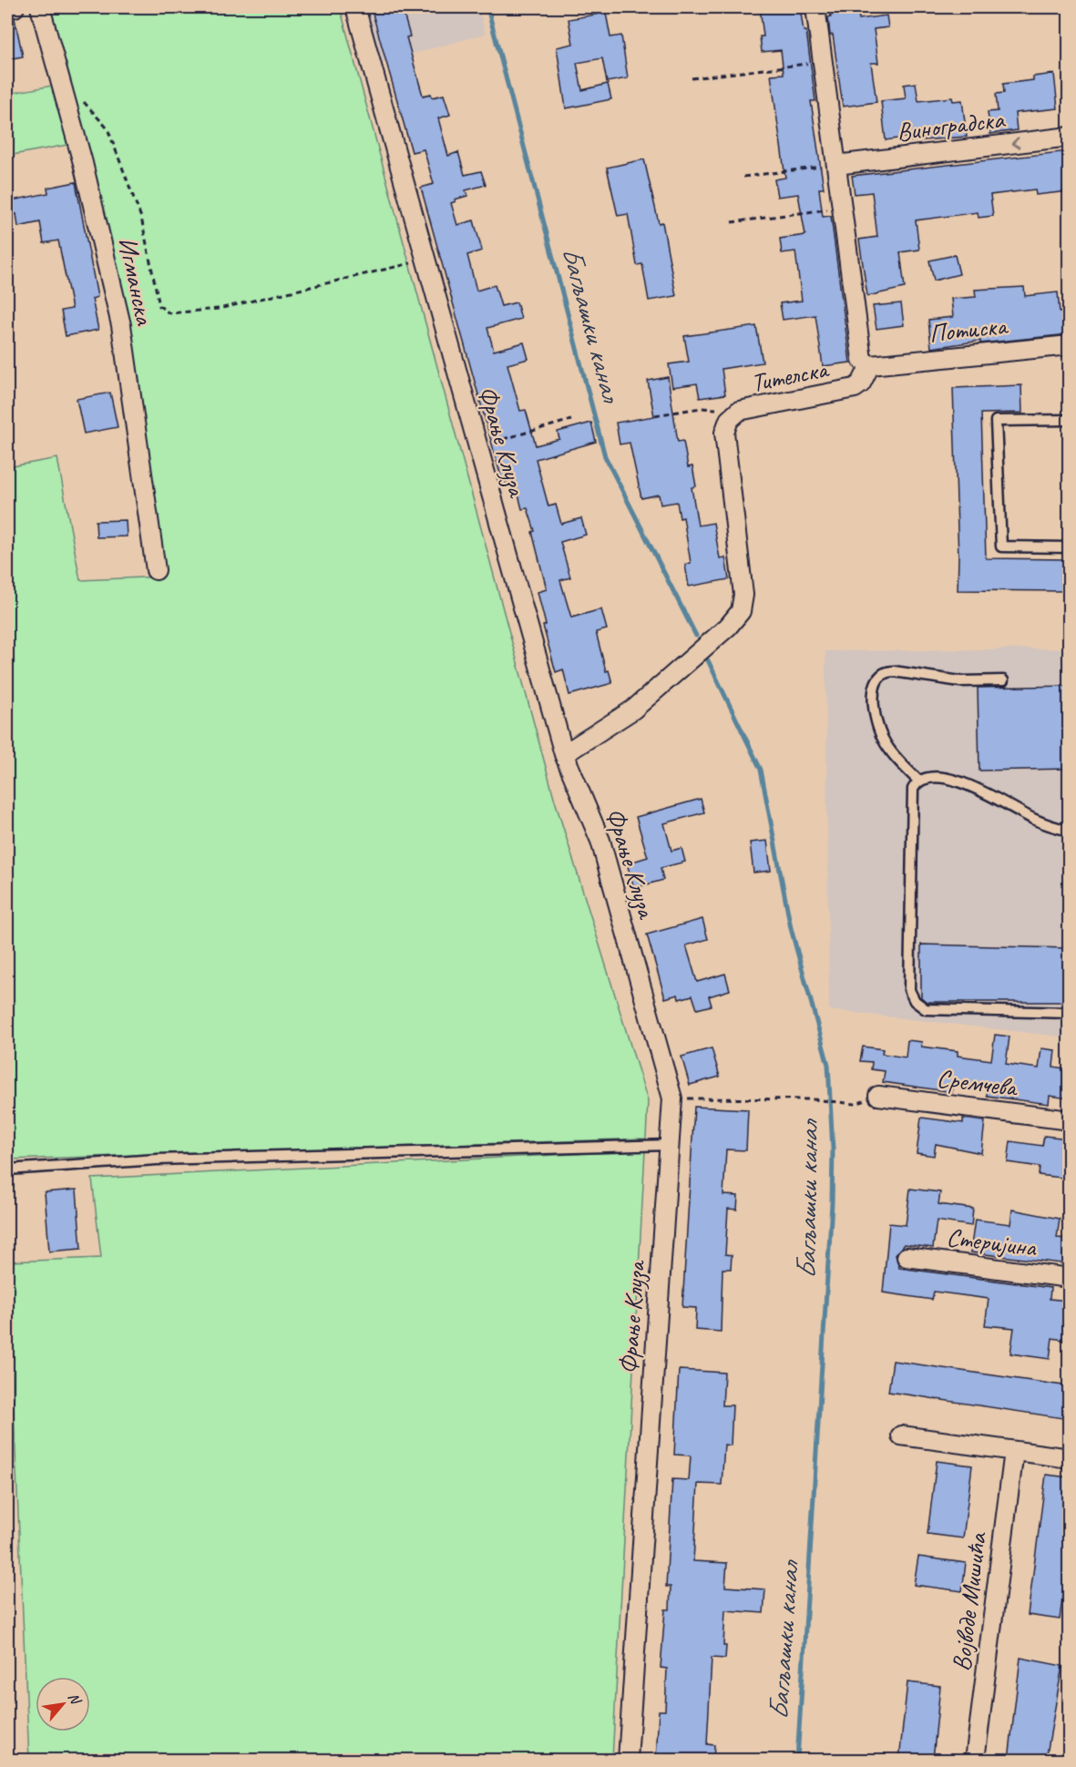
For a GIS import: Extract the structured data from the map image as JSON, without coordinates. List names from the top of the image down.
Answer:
{
  "streets": {
    "street": [
      "Виноградска",
      "Игманска",
      "Потиска",
      "Тителска",
      "Фрање Клуза",
      "Сремчева",
      "Стеријина",
      "Војводе Мишића"
    ]
  },
  "crossings": [
    ["Виноградска", "Тителска"],
    ["Потиска", "Тителска"],
    ["Тителска", "Фрање Клуза"]
  ],
  "one_way": ["Виноградска"],
  "water": ["Багљашки канал"],
  "north": "top right"
}
